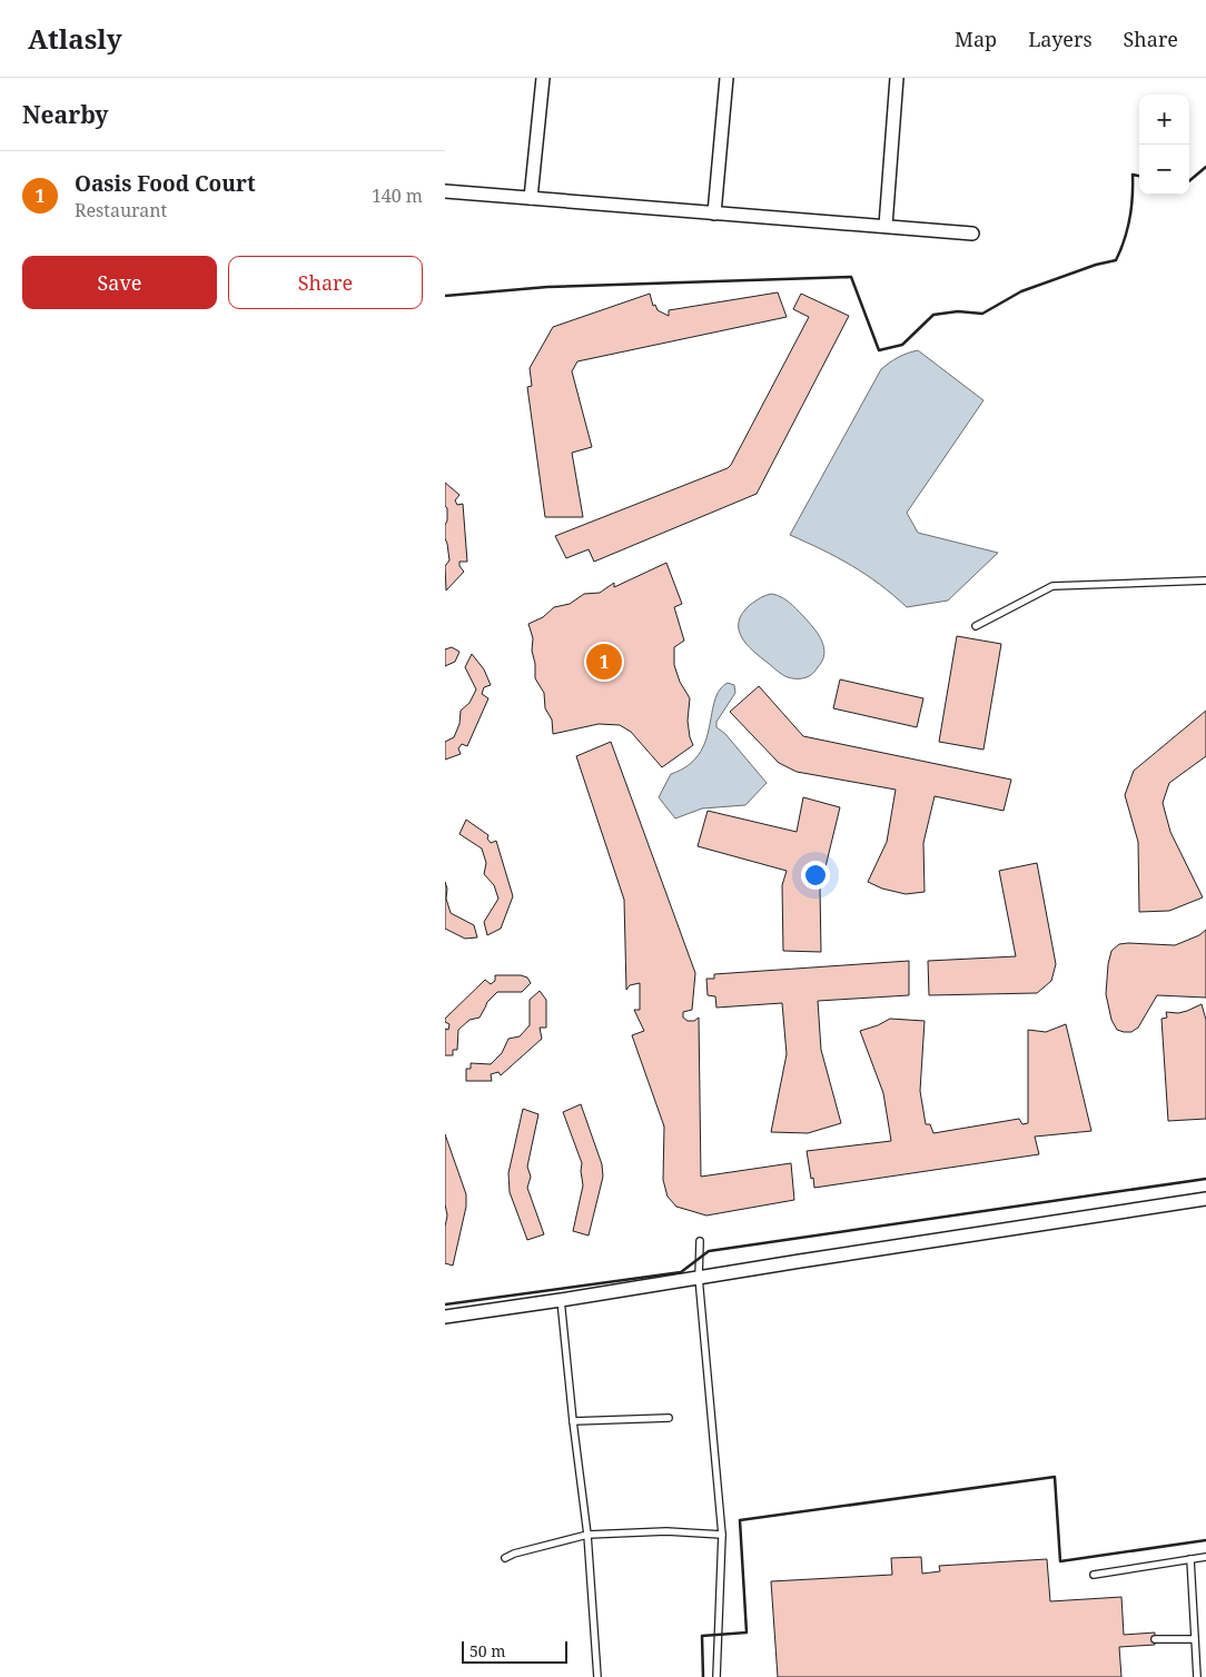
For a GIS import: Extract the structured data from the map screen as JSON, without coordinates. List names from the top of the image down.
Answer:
{
  "scale_bar": "50 m",
  "page": {
    "header": "Atlasly",
    "nav": ["Map", "Layers", "Share"],
    "heading": "Nearby",
    "map_buttons": ["+", "−"],
    "list": [
      {
        "mark": "1",
        "name": "Oasis Food Court",
        "note": "Restaurant",
        "value": "140 m"
      }
    ],
    "buttons": ["Save", "Share"],
    "pins": "1",
    "scale": "50 m"
  }
}
